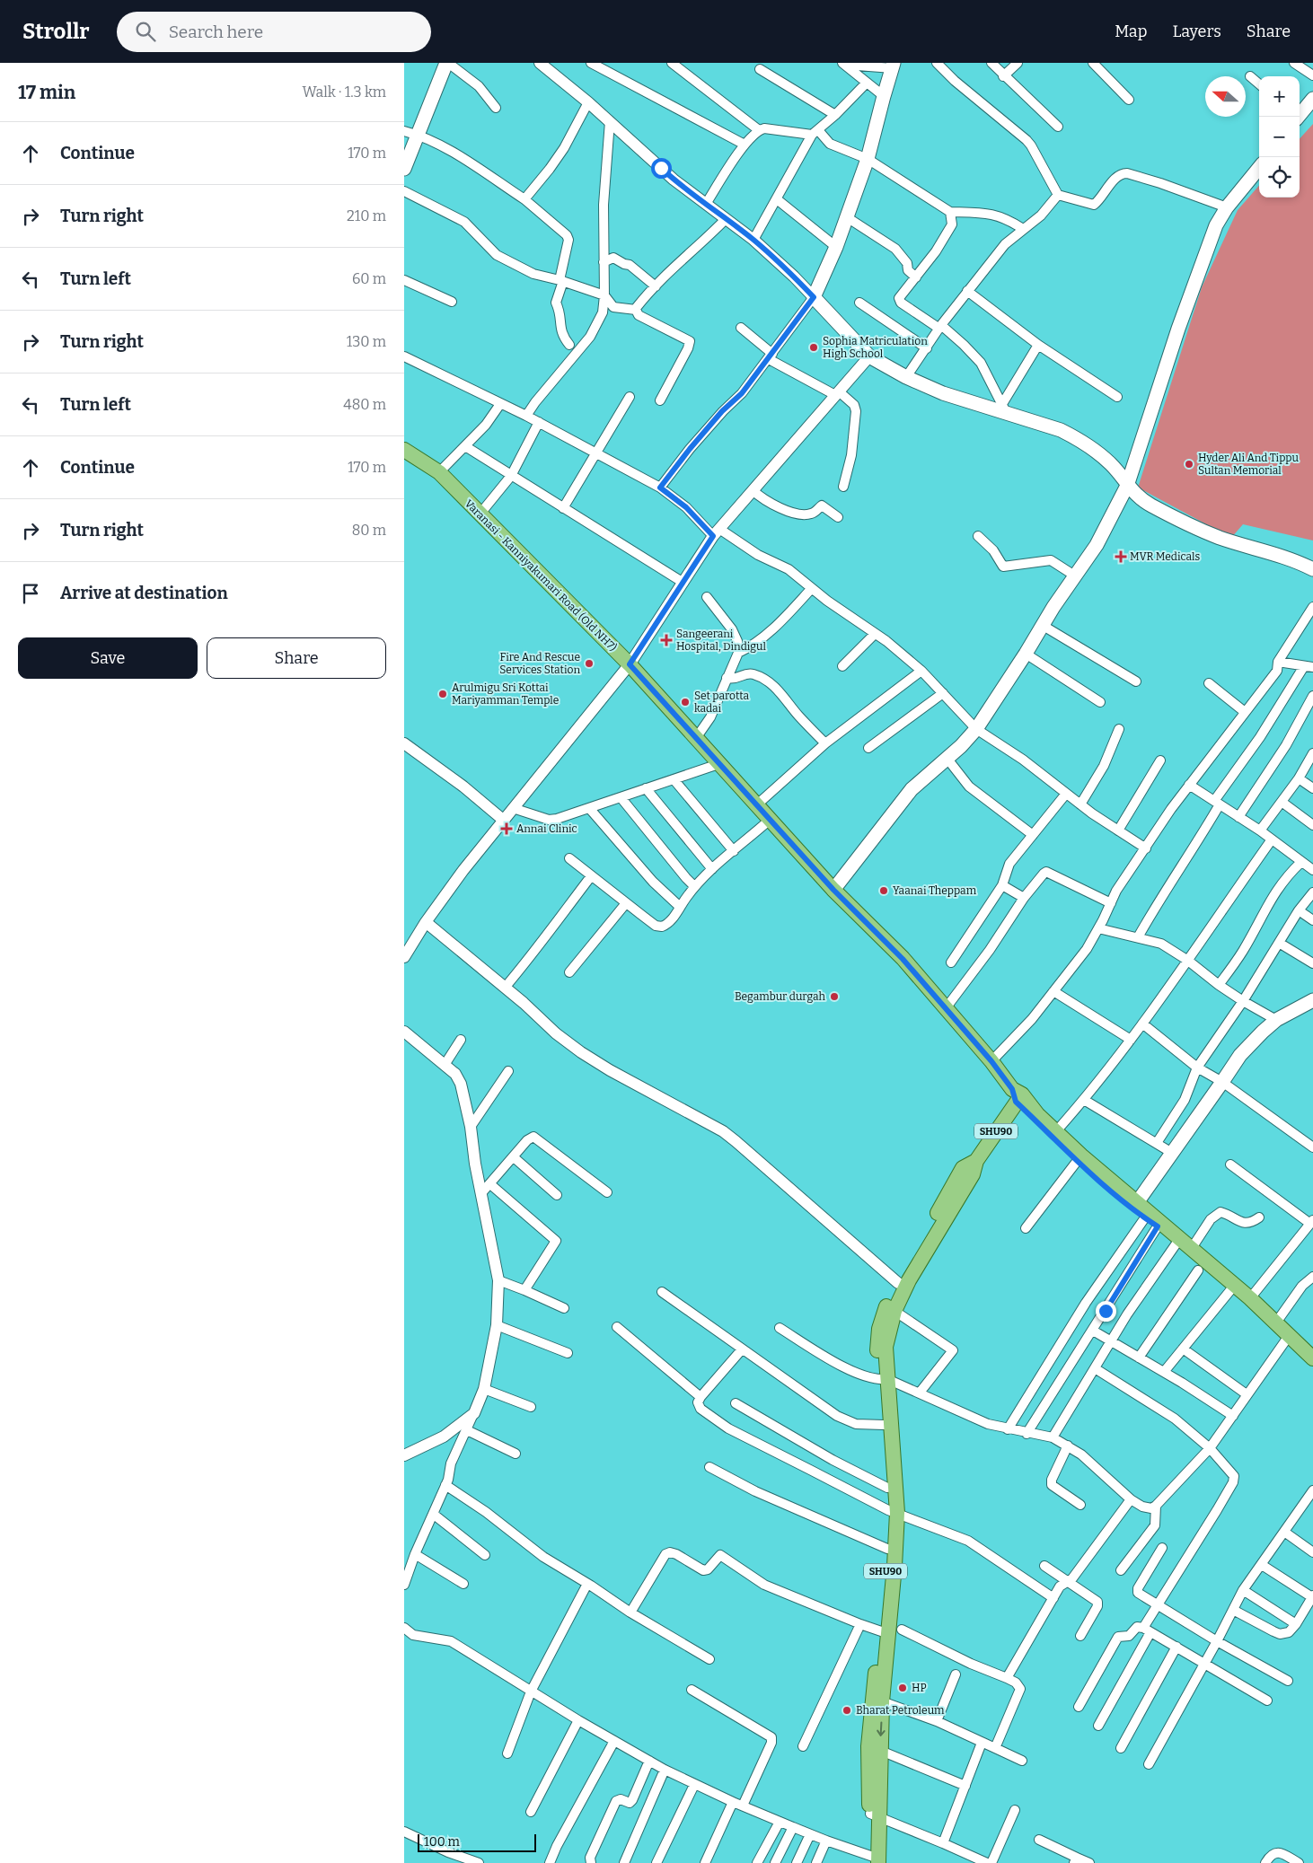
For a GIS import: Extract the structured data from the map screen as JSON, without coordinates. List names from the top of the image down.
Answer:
{
  "streets": {
    "main road": ["Varanasi - Kanniyakumari Road (Old NH7)", "SHU90"]
  },
  "crossings": [
    ["Varanasi - Kanniyakumari Road (Old NH7)", "SHU90"]
  ],
  "places": {
    "other": [
      "Sophia Matriculation High School",
      "Hyder Ali And Tippu Sultan Memorial",
      "Fire And Rescue Services Station",
      "Arulmigu Sri Kottai Mariyamman Temple",
      "Set parotta kadai",
      "Yaanai Theppam",
      "Begambur durgah",
      "HP",
      "Bharat Petroleum"
    ],
    "health": ["MVR Medicals", "Sangeerani Hospital, Dindigul", "Annai Clinic"]
  },
  "scale_bar": "100 m",
  "north": "left",
  "page": {
    "header": "Strollr",
    "search": "Search here",
    "nav": ["Map", "Layers", "Share"],
    "heading": ["17 min", "Walk · 1.3 km"],
    "map_buttons": ["+", "−"],
    "list": [
      ["Continue", "170 m"],
      ["Turn right", "210 m"],
      ["Turn left", "60 m"],
      ["Turn right", "130 m"],
      ["Turn left", "480 m"],
      ["Continue", "170 m"],
      ["Turn right", "80 m"],
      "Arrive at destination"
    ],
    "buttons": ["Save", "Share"],
    "scale": "100 m"
  }
}
